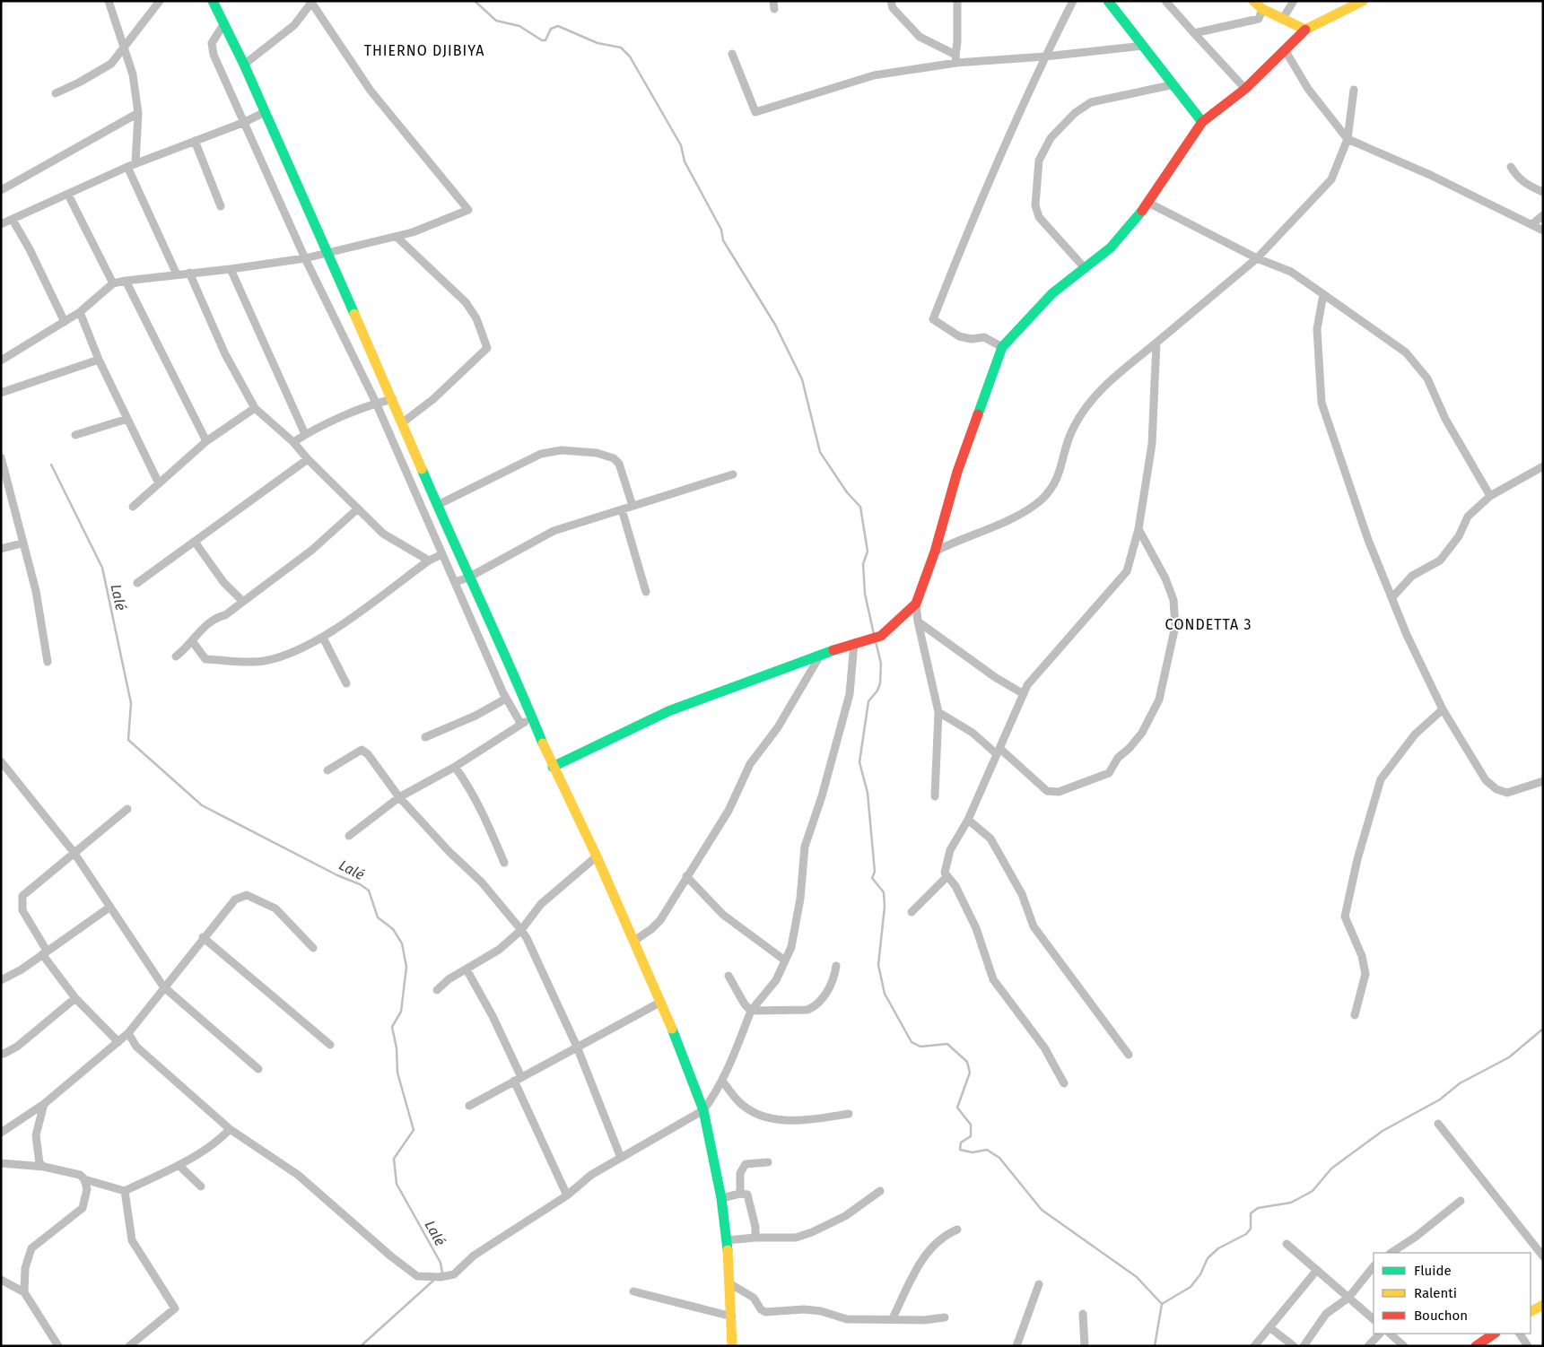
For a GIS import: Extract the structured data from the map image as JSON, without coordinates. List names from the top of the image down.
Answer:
{
  "districts": ["THIERNO DJIBIYA", "СONDETTA 3"],
  "water": ["Lalé"],
  "legend": ["Fluide", "Ralenti", "Bouchon"]
}
